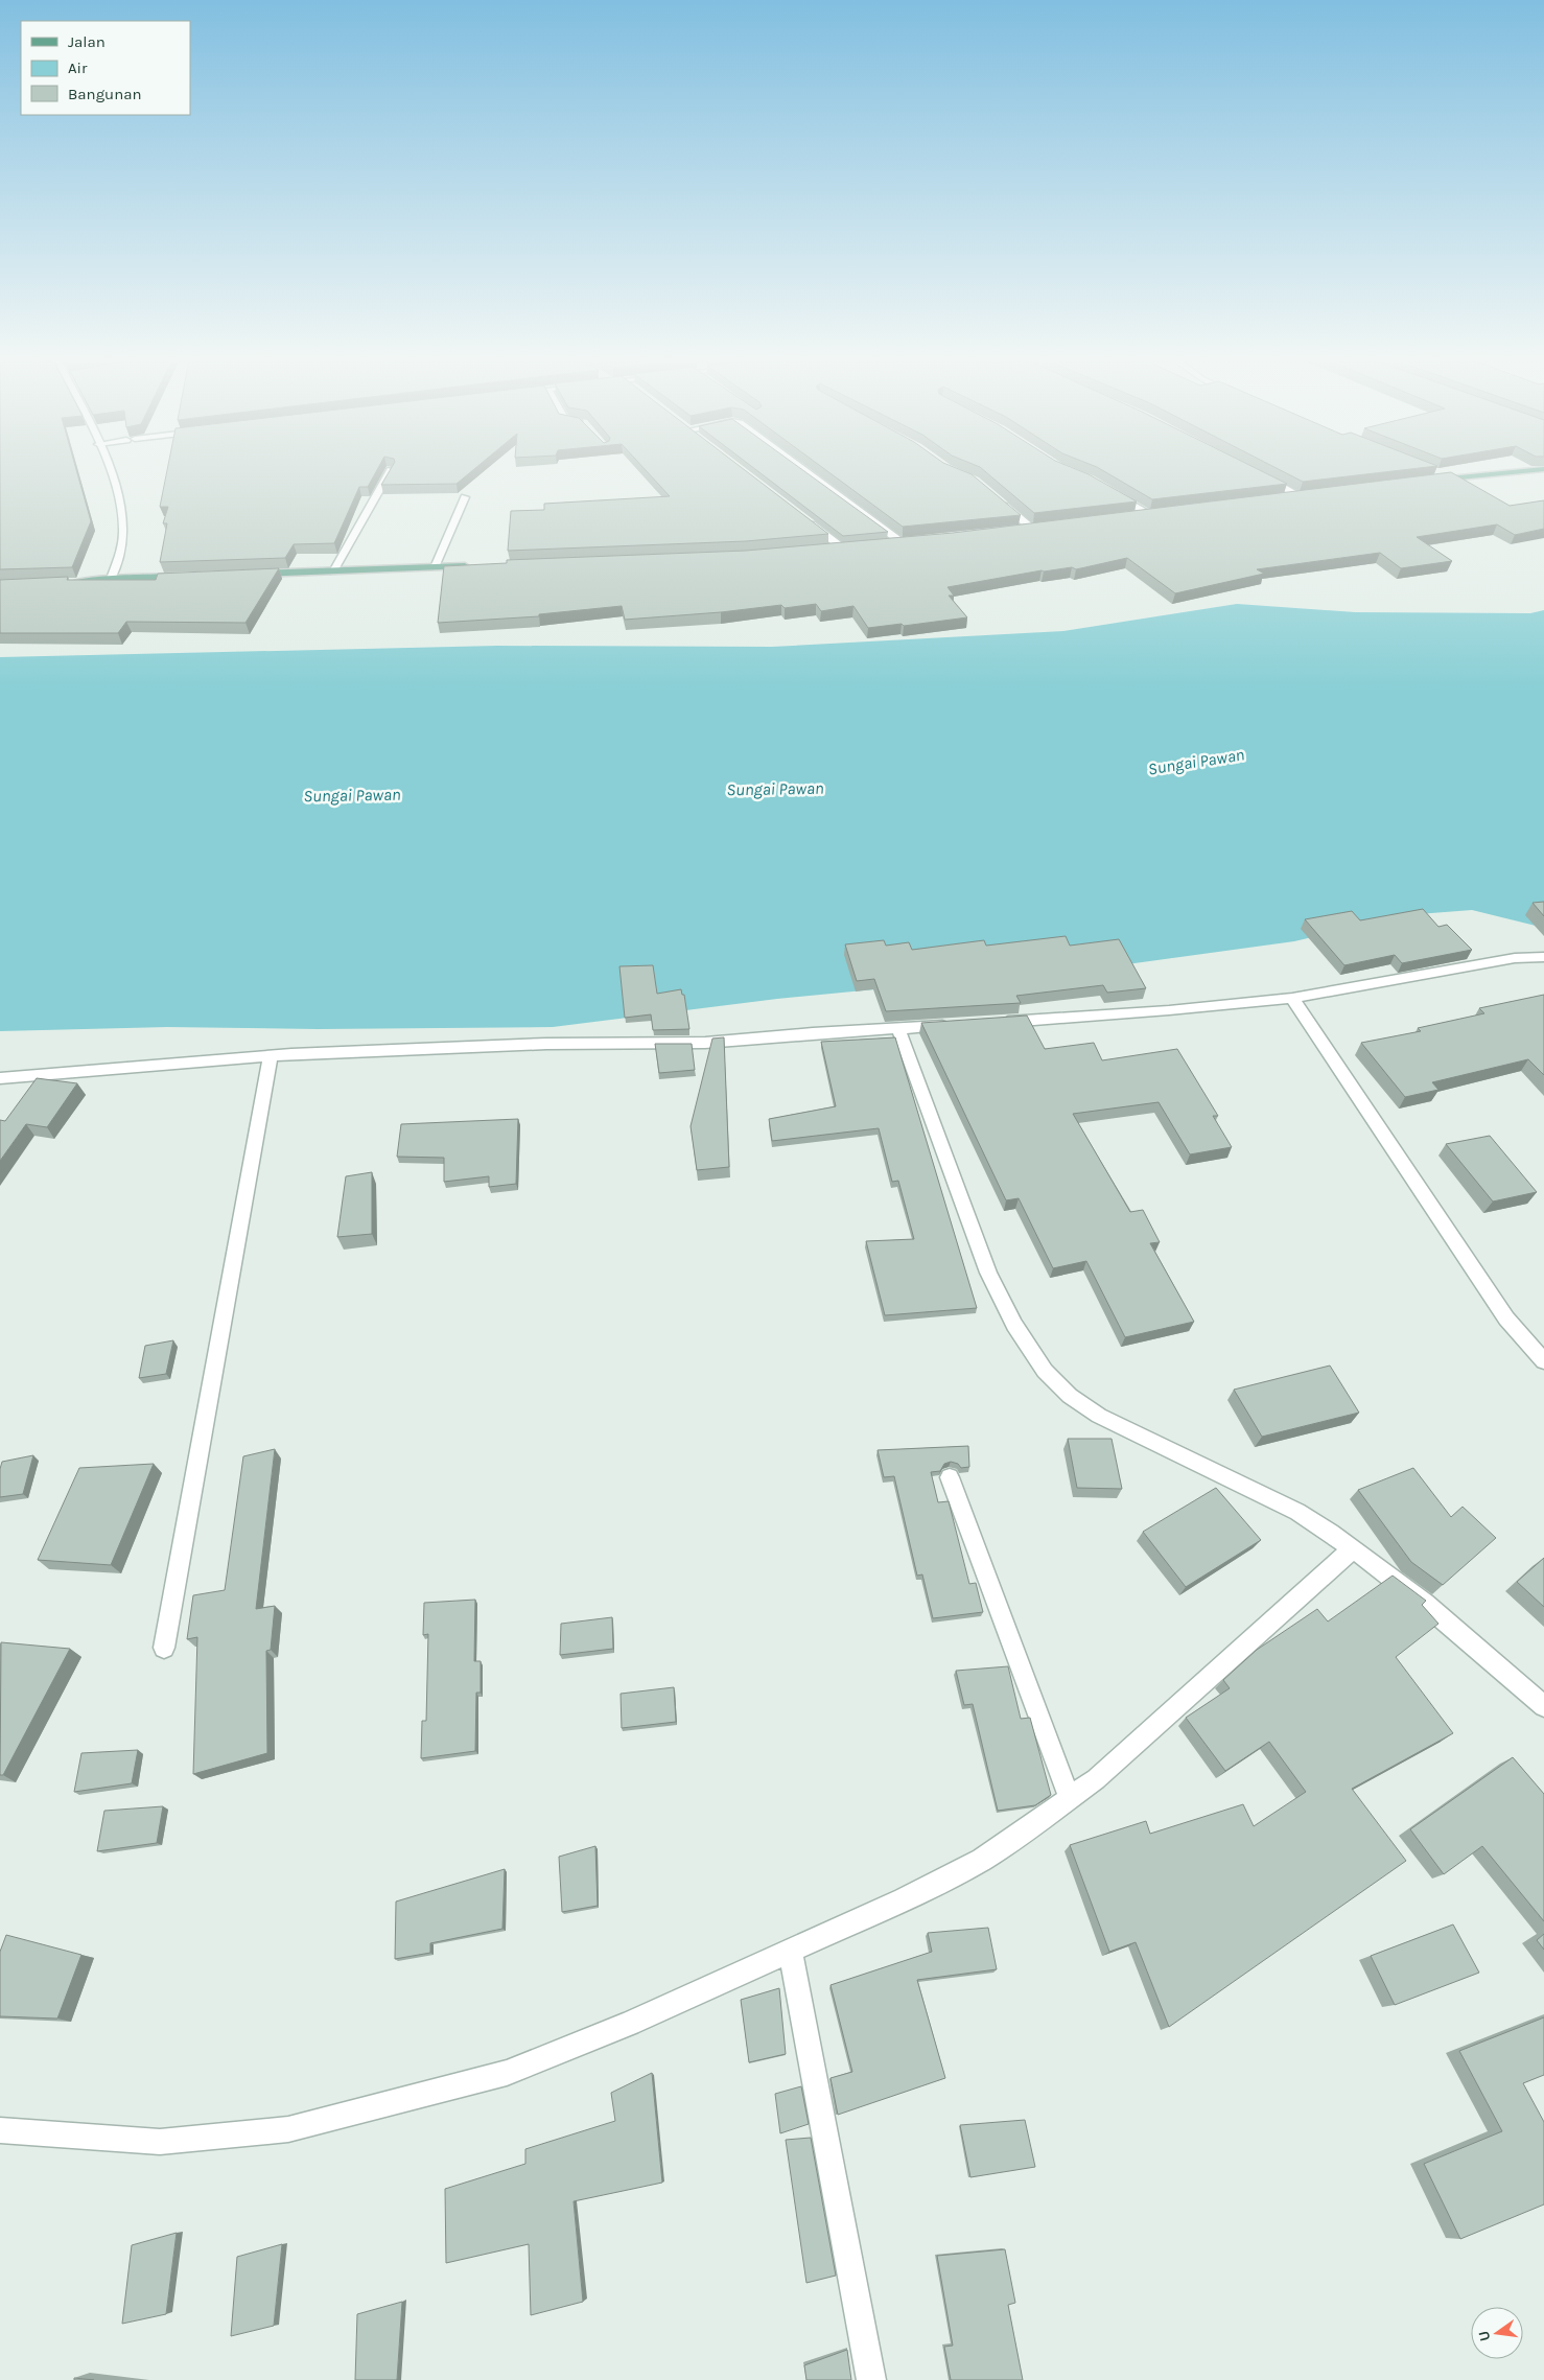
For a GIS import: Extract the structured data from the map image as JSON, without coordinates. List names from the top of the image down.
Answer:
{
  "water": ["Sungai Pawan"],
  "legend": ["Jalan", "Air", "Bangunan"],
  "north": "left"
}
